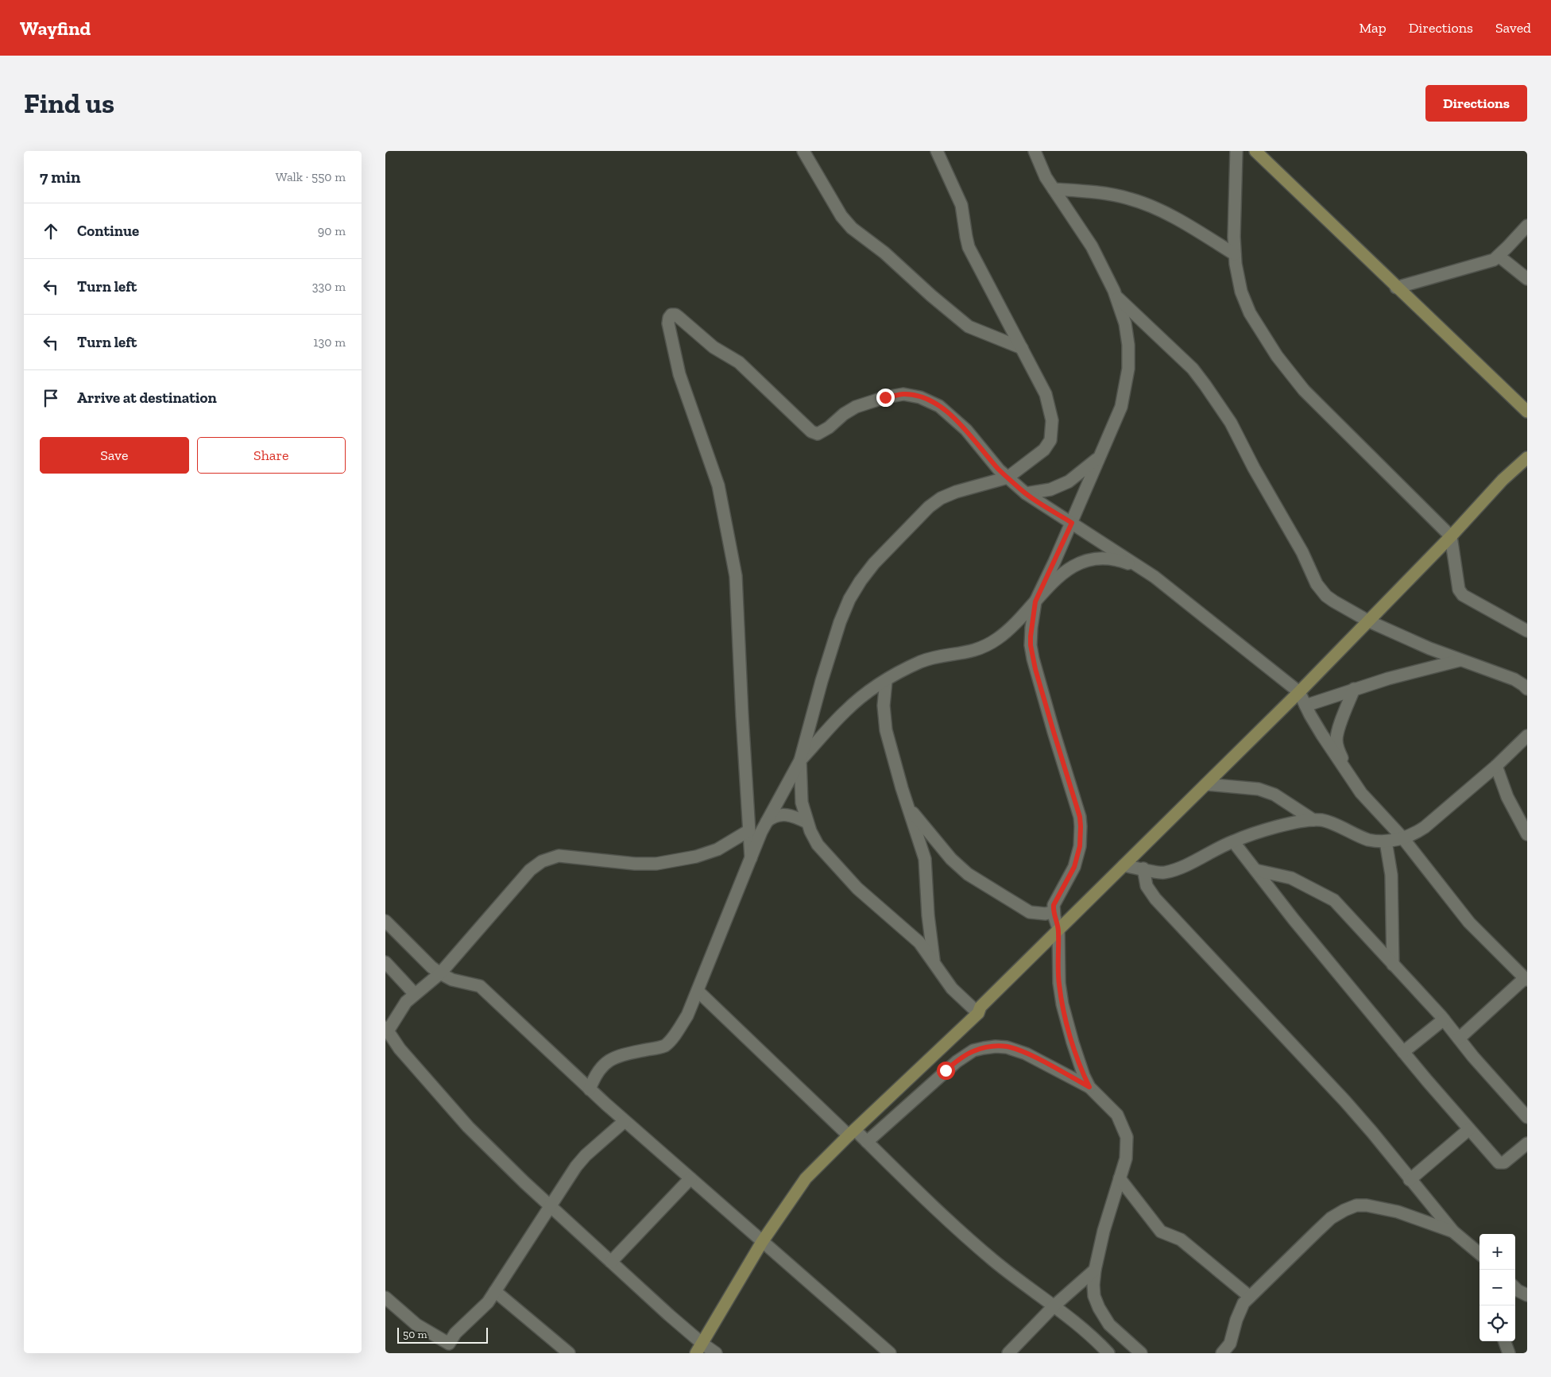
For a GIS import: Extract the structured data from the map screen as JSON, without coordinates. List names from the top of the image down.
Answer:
{
  "scale_bar": "50 m",
  "page": {
    "header": "Wayfind",
    "nav": ["Map", "Directions", "Saved"],
    "buttons": [
      "Directions",
      ["Save", "Share"]
    ],
    "title": "Find us",
    "heading": ["7 min", "Walk · 550 m"],
    "list": [
      ["Continue", "90 m"],
      ["Turn left", "330 m"],
      ["Turn left", "130 m"],
      "Arrive at destination"
    ],
    "map_buttons": ["+", "−"],
    "scale": "50 m"
  }
}
